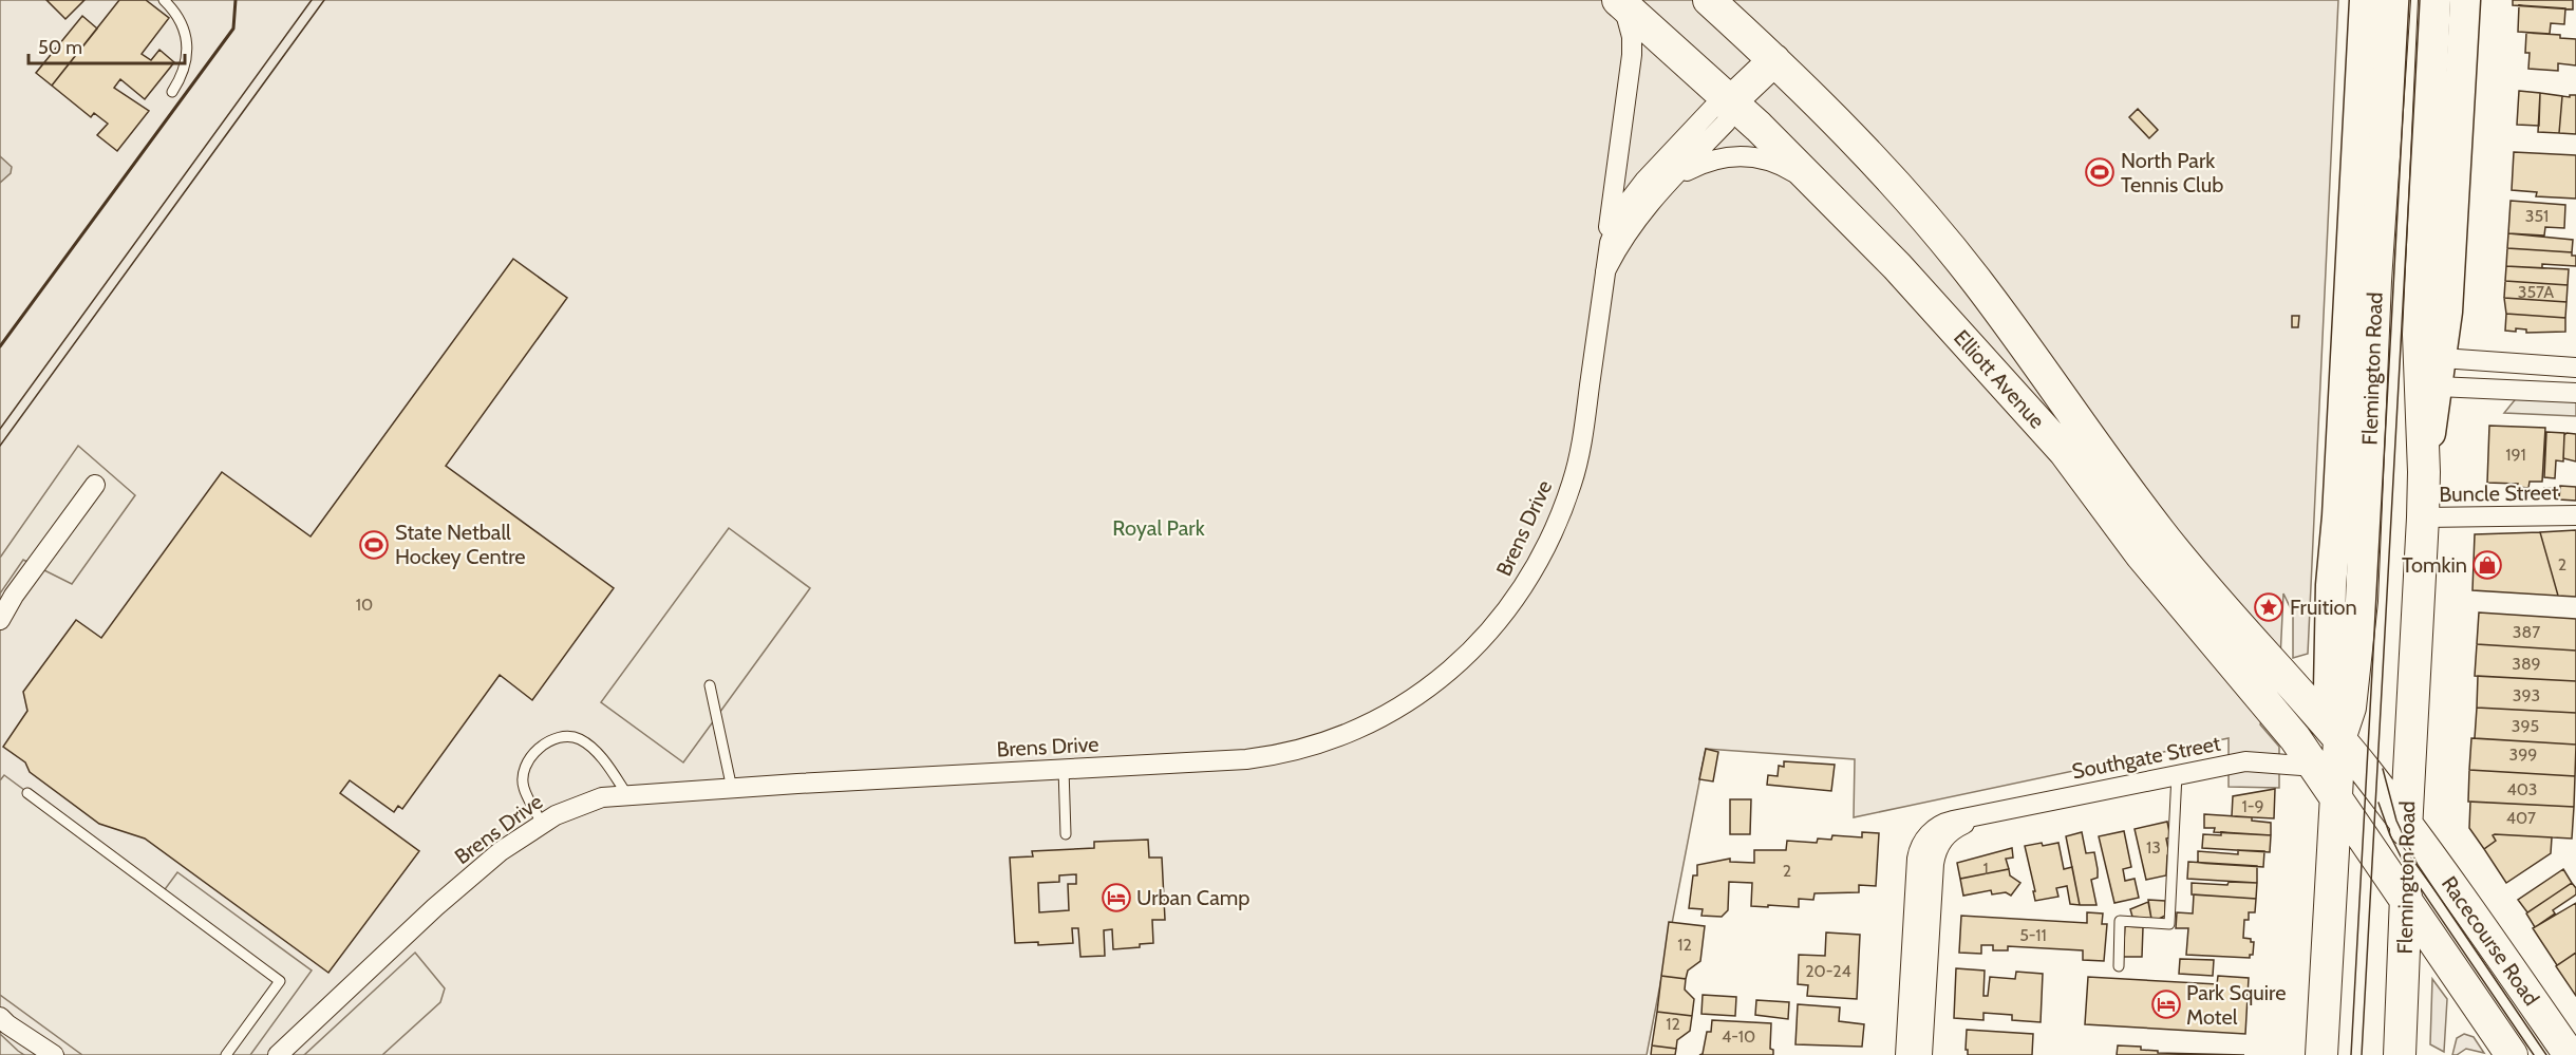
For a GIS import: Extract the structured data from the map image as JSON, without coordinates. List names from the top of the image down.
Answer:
{
  "streets": {
    "highway": ["Flemington Road", "Elliott Avenue", "Racecourse Road"],
    "street": ["Buncle Street", "Brens Drive", "Southgate Street"]
  },
  "crossings": [
    ["Flemington Road", "Elliott Avenue"],
    ["Flemington Road", "Buncle Street"],
    ["Flemington Road", "Racecourse Road"],
    ["Elliott Avenue", "Brens Drive"],
    ["Elliott Avenue", "Southgate Street"],
    ["Elliott Avenue", "Racecourse Road"]
  ],
  "parks": ["Royal Park"],
  "places": {
    "sports": ["North Park Tennis Club", "State Netball Hockey Centre"],
    "shop": ["Tomkin"],
    "place": ["Fruition"],
    "hotel": ["Urban Camp", "Park Squire Motel"]
  },
  "house_numbers": [
    "351",
    "357A",
    "191",
    "2",
    "10",
    "387",
    "389",
    "393",
    "395",
    "399",
    "403",
    "1-9",
    "407",
    "13",
    "1",
    "2",
    "5-11",
    "12",
    "20-24",
    "12",
    "4-10"
  ],
  "scale_bar": "50 m"
}
